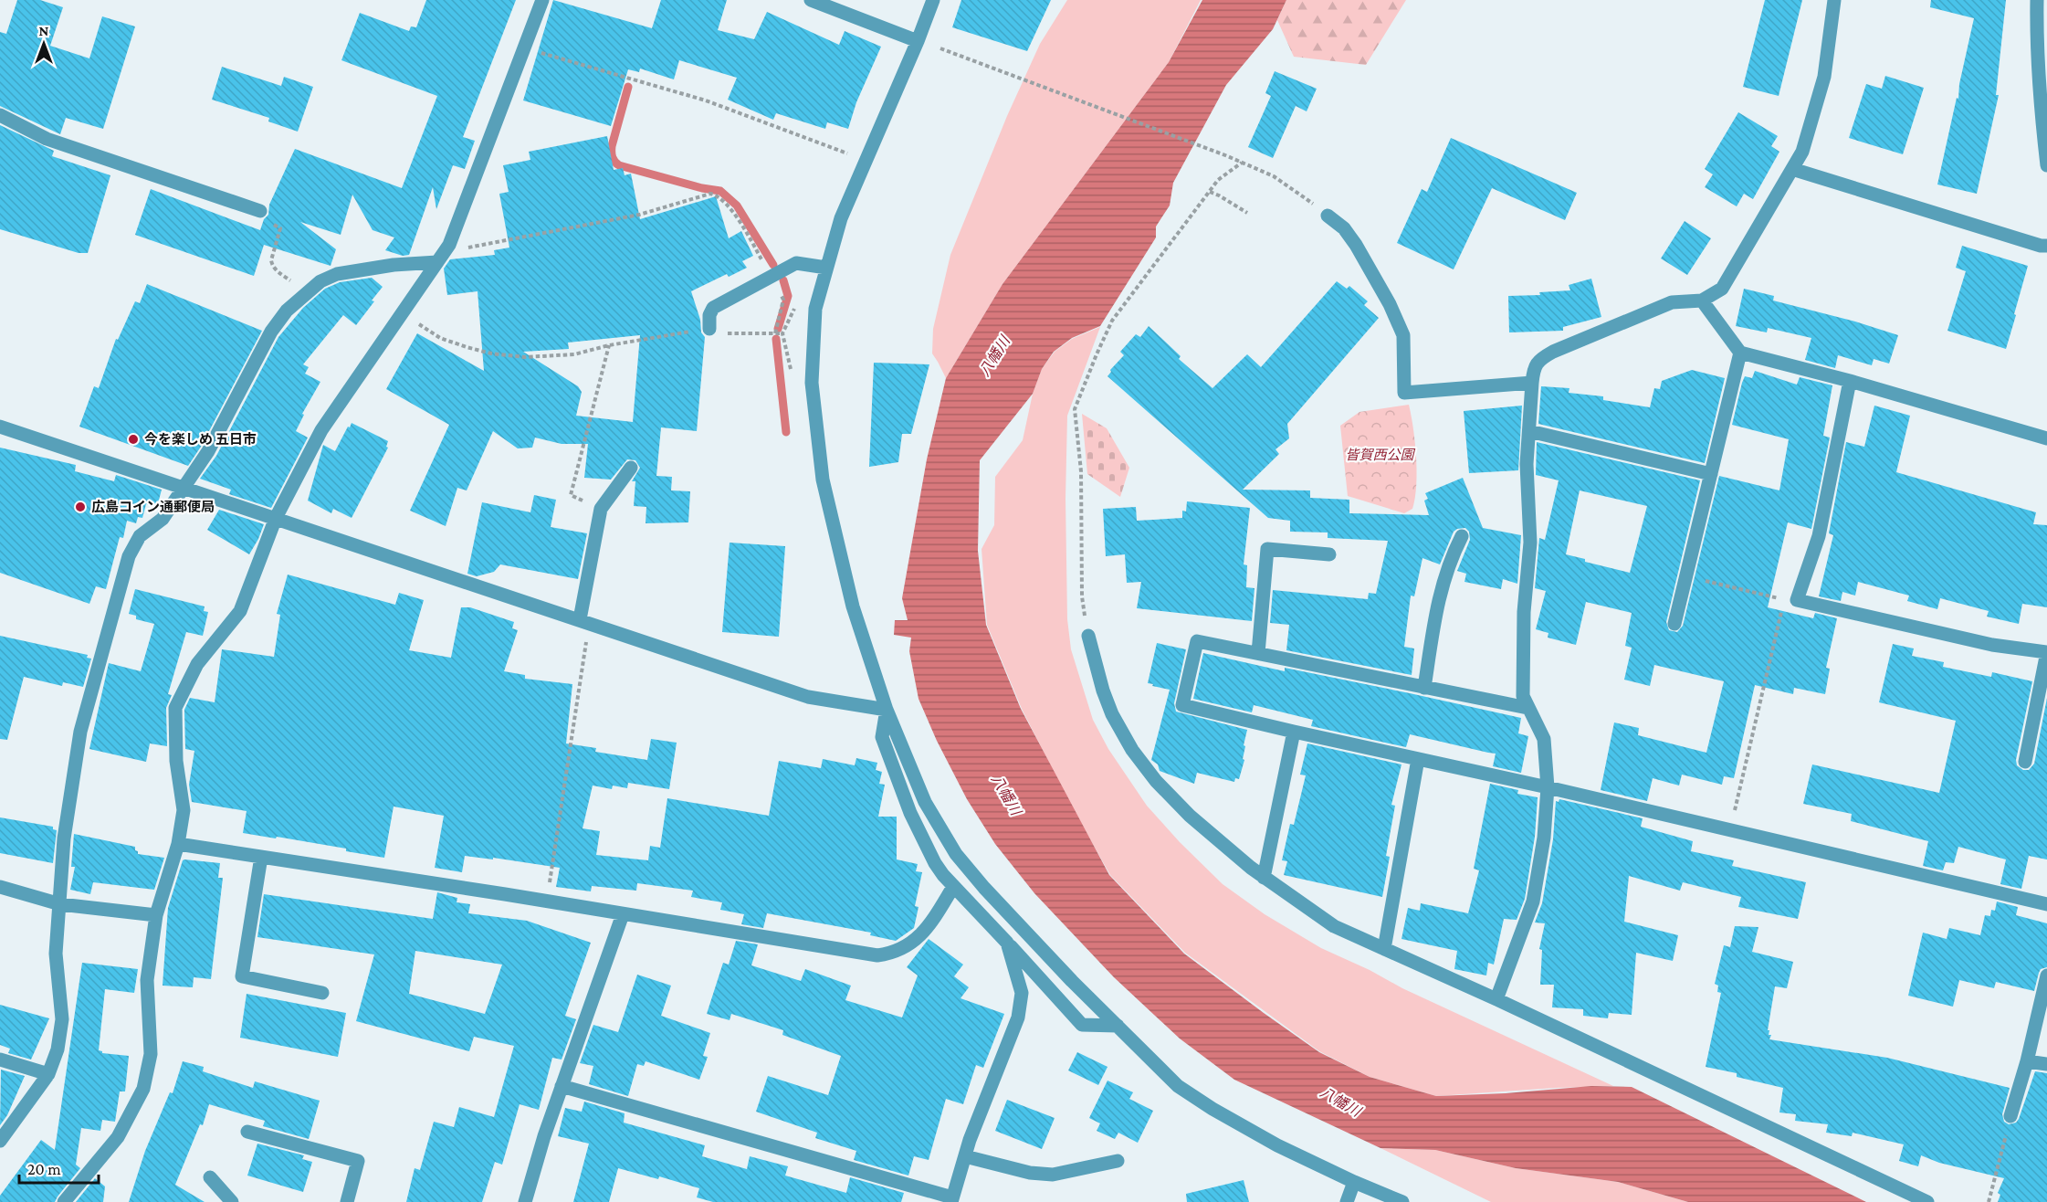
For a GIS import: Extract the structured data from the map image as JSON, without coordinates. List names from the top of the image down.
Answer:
{
  "water": ["八幡川"],
  "parks": ["皆賀西公園"],
  "places": ["今を楽しめ 五日市", "広島コイン通郵便局"],
  "scale_bar": "20 m",
  "north": "top"
}
